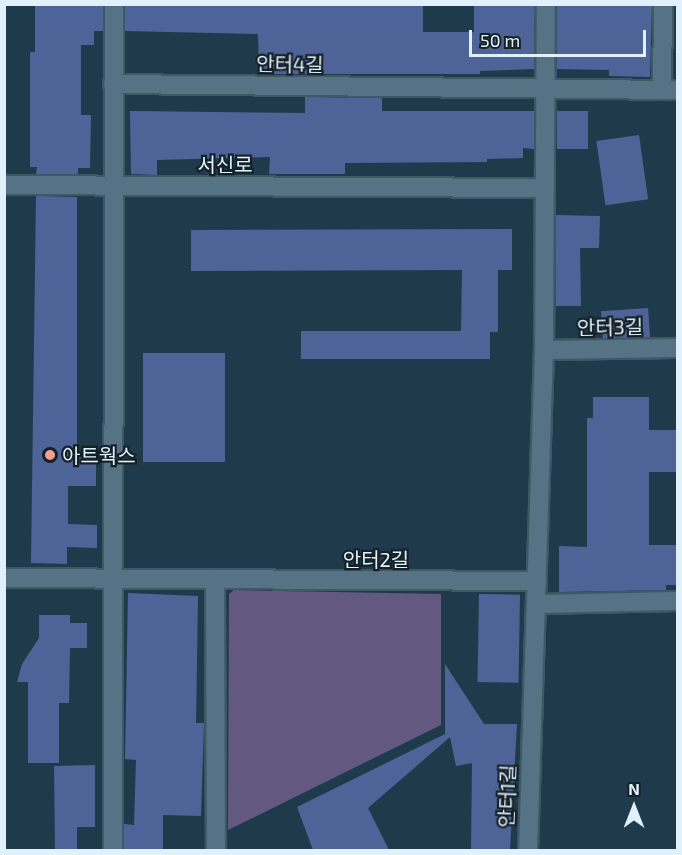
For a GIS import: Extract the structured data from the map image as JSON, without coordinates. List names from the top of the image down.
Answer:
{
  "streets": {
    "street": [
      "안터4길",
      "서신로",
      "안터3길",
      "안터2길",
      "안터1길"
    ]
  },
  "places": ["아트웍스"],
  "scale_bar": "50 m",
  "north": "top"
}
